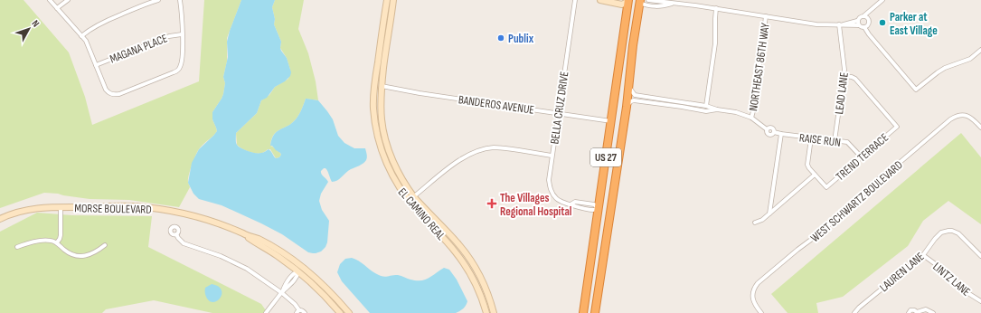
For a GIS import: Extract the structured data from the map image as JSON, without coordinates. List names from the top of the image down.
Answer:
{
  "streets": {
    "highway": ["US 27"],
    "main road": ["MORSE BOULEVARD", "EL CAMINO REAL"],
    "street": [
      "MAGANA PLACE",
      "NORTHEAST 86TH WAY",
      "LEAD LANE",
      "BANDEROS AVENUE",
      "BELLA CRUZ DRIVE",
      "RAISE RUN",
      "TREND TERRACE",
      "WEST SCHWARTZ BOULEVARD",
      "LAUREN LANE",
      "LINTZ LANE"
    ]
  },
  "crossings": [
    ["NORTHEAST 86TH WAY", "RAISE RUN"],
    ["LEAD LANE", "RAISE RUN"],
    ["LEAD LANE", "TREND TERRACE"],
    ["BANDEROS AVENUE", "BELLA CRUZ DRIVE"],
    ["BANDEROS AVENUE", "US 27"],
    ["BANDEROS AVENUE", "EL CAMINO REAL"],
    ["BELLA CRUZ DRIVE", "US 27"],
    ["RAISE RUN", "TREND TERRACE"],
    ["LAUREN LANE", "LINTZ LANE"]
  ],
  "places": {
    "other": ["Parker at East Village", "Publix"],
    "health": ["The Villages Regional Hospital"]
  },
  "north": "top right"
}
